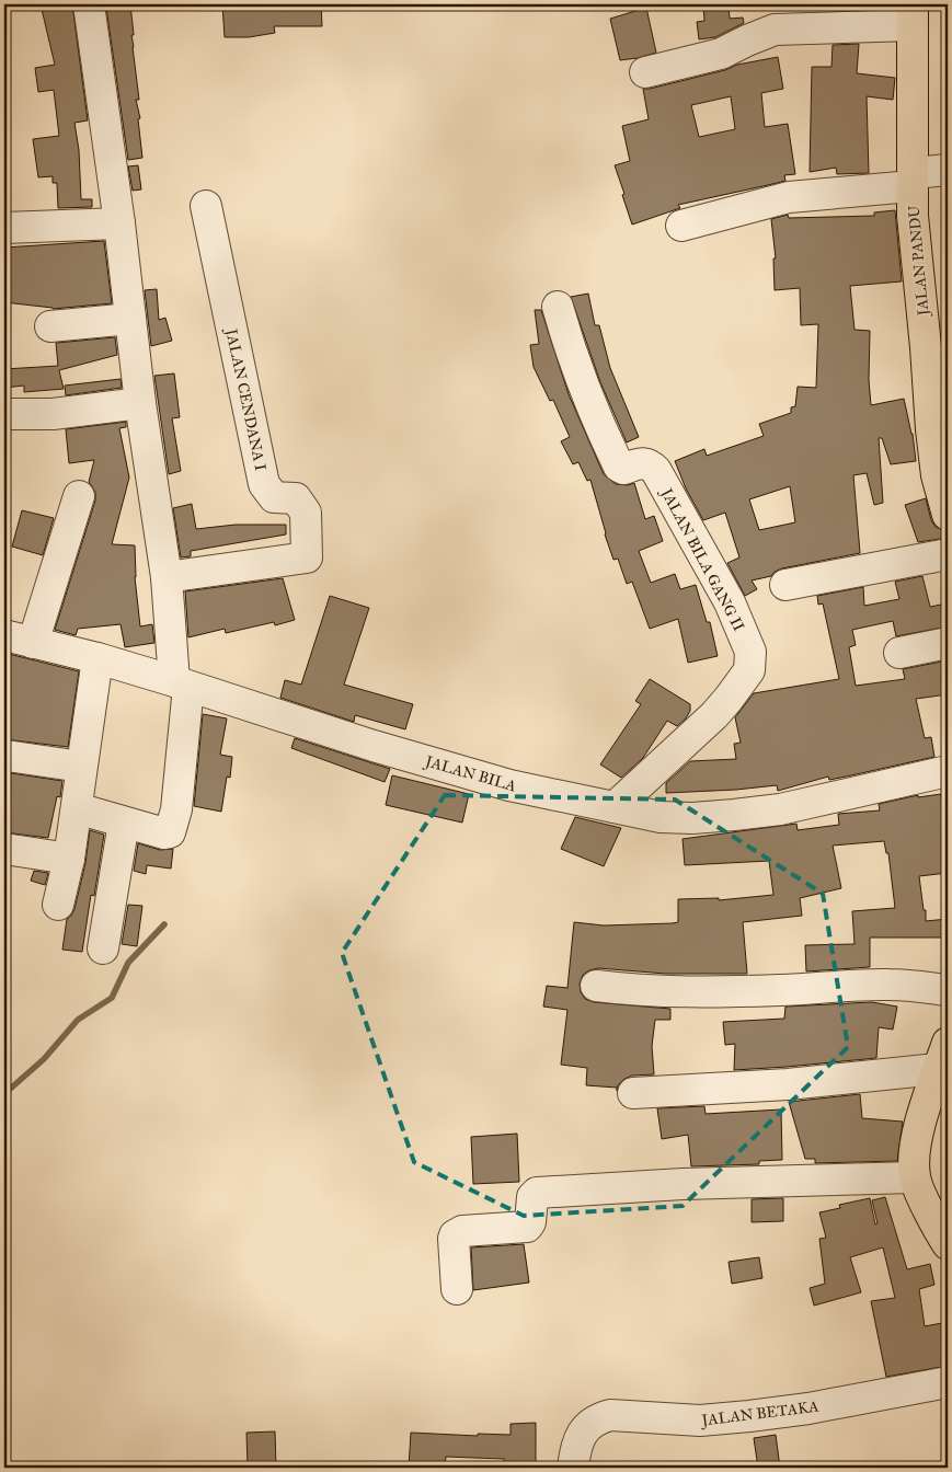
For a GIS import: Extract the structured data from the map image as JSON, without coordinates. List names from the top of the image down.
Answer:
{
  "streets": {
    "main road": ["JALAN PANDU"],
    "street": [
      "JALAN CENDANA I",
      "JALAN BILA GANG II",
      "JALAN BILA",
      "JALAN BETAKA"
    ]
  },
  "crossings": [
    ["JALAN BILA GANG II", "JALAN BILA"]
  ]
}
